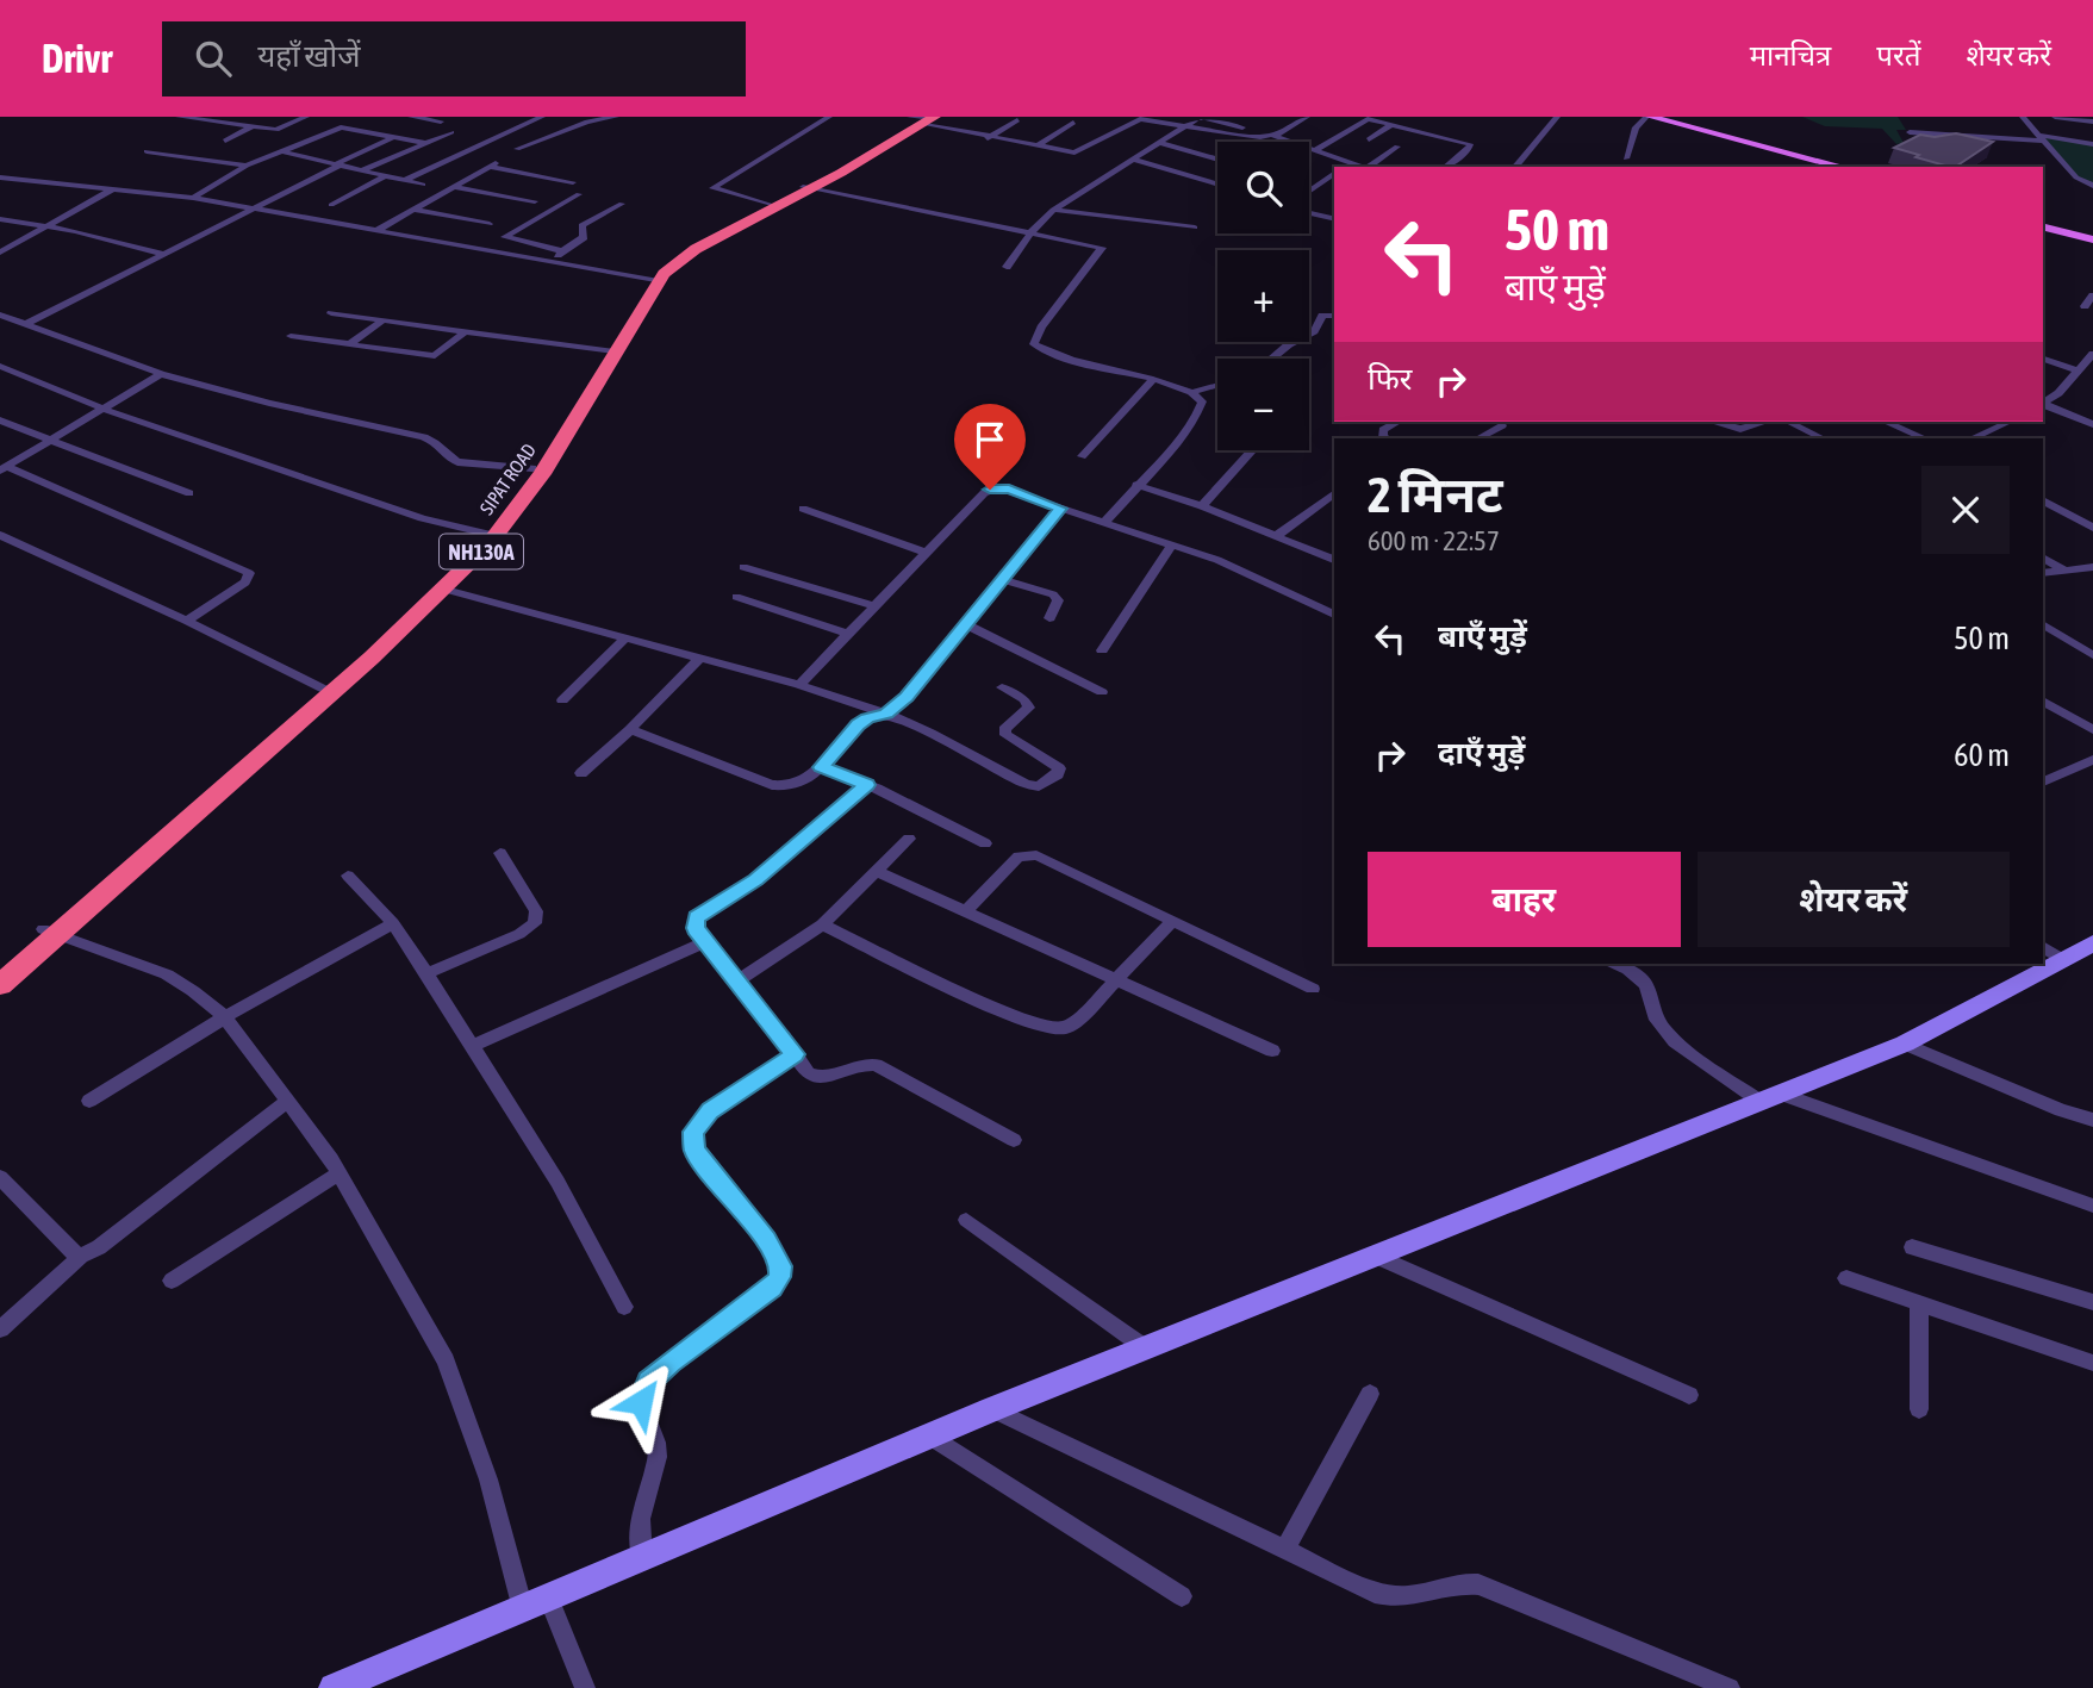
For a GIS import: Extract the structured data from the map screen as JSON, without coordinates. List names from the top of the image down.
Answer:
{
  "streets": {
    "highway": ["SIPAT ROAD", "NH130A"]
  },
  "page": {
    "header": "Drivr",
    "search": "यहाँ खोजें",
    "nav": ["मानचित्र", "परतें", "शेयर करें"],
    "map_buttons": ["+", "−"],
    "turn": ["50 m", "बाएँ मुड़ें"],
    "then": "फिर",
    "heading": ["2 मिनट", "600 m · 22:57"],
    "list": [
      {
        "name": "बाएँ मुड़ें",
        "value": "50 m"
      },
      {
        "name": "दाएँ मुड़ें",
        "value": "60 m"
      }
    ],
    "buttons": ["बाहर", "शेयर करें"]
  }
}
